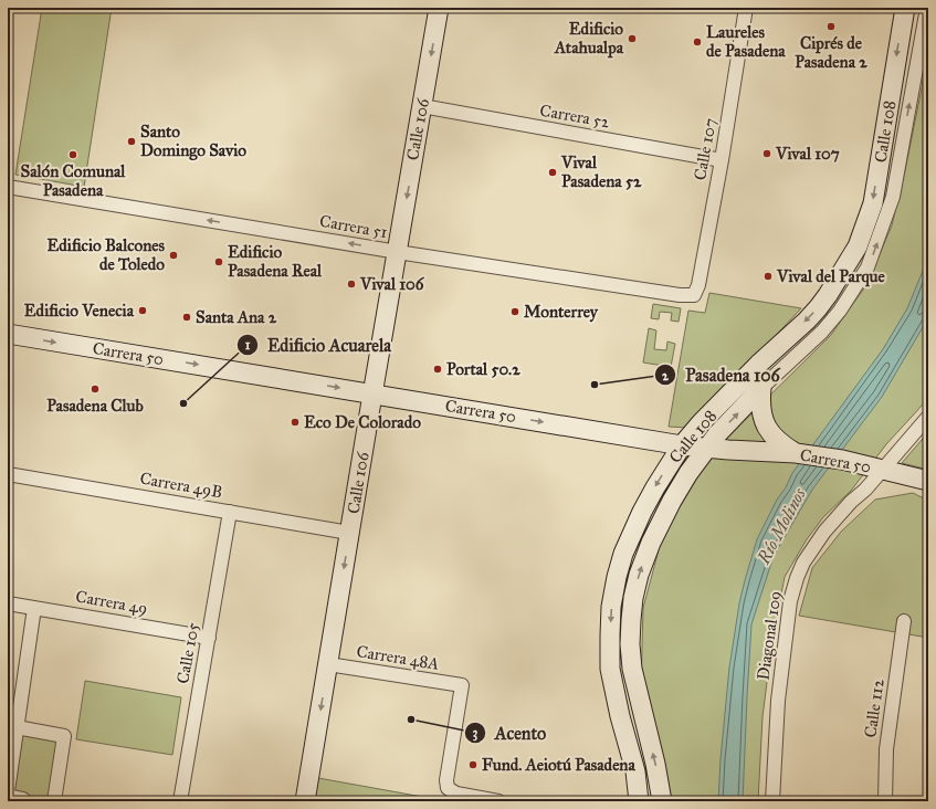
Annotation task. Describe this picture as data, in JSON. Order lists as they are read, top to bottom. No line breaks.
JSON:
{"streets":{"street":["Carrera 52","Calle 106","Calle 108","Calle 107","Carrera 51","Carrera 50","Carrera 49B","Carrera 49","Diagonal 109","Calle 105","Carrera 48A","Calle 112"]},"crossings":[["Carrera 52","Calle 106"],["Carrera 52","Calle 107"],["Calle 106","Carrera 51"],["Calle 106","Carrera 50"],["Calle 106","Carrera 49B"],["Calle 106","Carrera 48A"],["Calle 108","Carrera 50"],["Calle 107","Carrera 51"],["Carrera 50","Diagonal 109"],["Carrera 49B","Calle 105"],["Carrera 49","Calle 105"]],"one_way":["Calle 106","Carrera 51","Carrera 50"],"water":["Río Molinos"],"places":["Ciprés de Pasadena 2","Edificio Atahualpa","Laureles de Pasadena","Santo Domingo Savio","Vival 107","Salón Comunal Pasadena","Vival Pasadena 52","Edificio Balcones de Toledo","Edificio Pasadena Real","Vival del Parque","Vival 106","Edificio Venecia","Monterrey","Santa Ana 2","Portal 50.2","Pasadena 106","Pasadena Club","Edificio Acuarela","Eco De Colorado","Acento","Fund. Aeiotú Pasadena"]}
